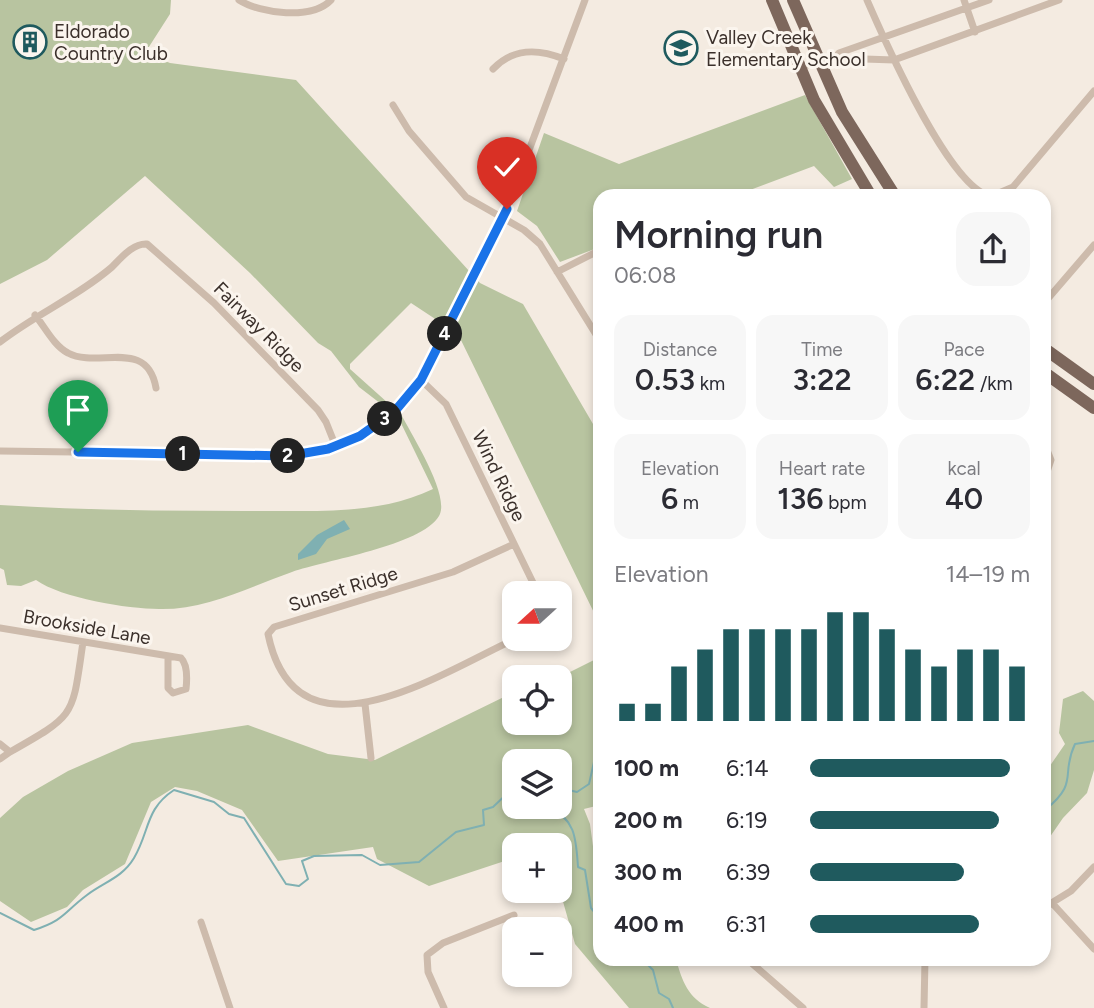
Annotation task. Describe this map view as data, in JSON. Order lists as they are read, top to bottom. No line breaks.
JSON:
{"streets":{"street":["Fairway Ridge","Wind Ridge","Sunset Ridge","Brookside Lane"]},"crossings":[["Wind Ridge","Sunset Ridge"]],"places":{"building":["Eldorado Country Club"],"school or university":["Valley Creek Elementary School"]},"north":"left","page":{"heading":["Morning run","06:08"],"stats":[["Distance","0.53 km"],["Time","3:22"],["Pace","6:22 /km"],["Elevation","6 m"],["Heart rate","136 bpm"],["kcal","40"]],"pins":["4","3","1","2"],"chart":["Elevation","14–19 m"],"map_buttons":["+","−"],"list":[{"name":"100 m","note":"6:14"},{"name":"200 m","note":"6:19"},{"name":"300 m","note":"6:39"},{"name":"400 m","note":"6:31"}]}}
